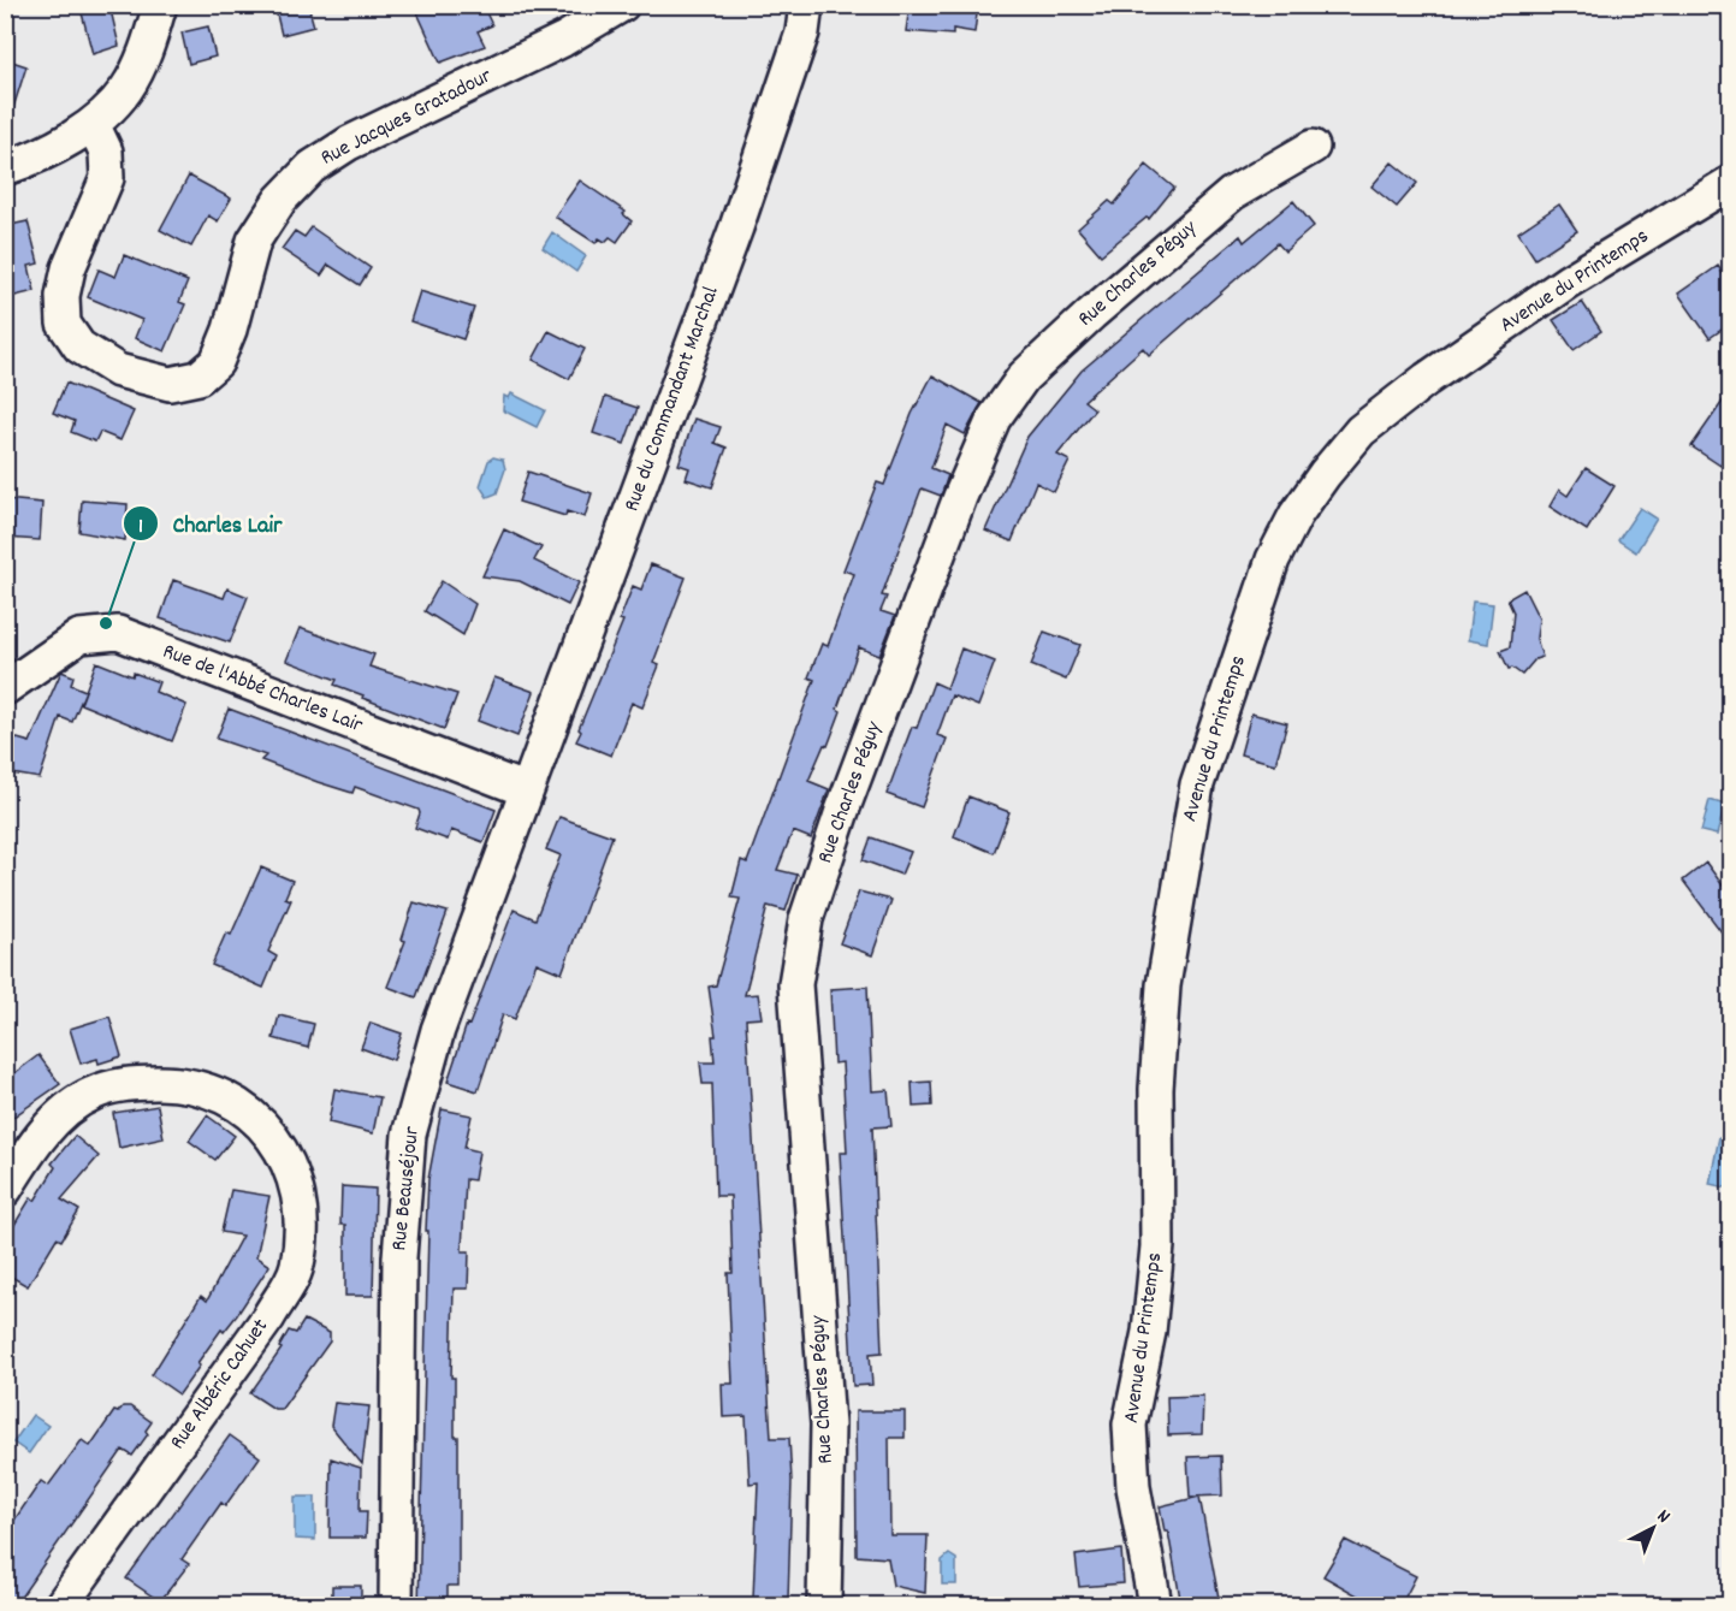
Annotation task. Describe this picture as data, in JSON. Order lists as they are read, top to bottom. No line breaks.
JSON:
{"streets":{"street":["Rue Jacques Gratadour","Rue Charles Péguy","Avenue du Printemps","Rue du Commandant Marchal","Rue de l'Abbé Charles Lair","Rue Beauséjour","Rue Albéric Cahuet"]},"crossings":[["Rue du Commandant Marchal","Rue de l'Abbé Charles Lair"],["Rue du Commandant Marchal","Rue Beauséjour"],["Rue de l'Abbé Charles Lair","Rue Beauséjour"]],"places":["Charles Lair"],"north":"top right"}
